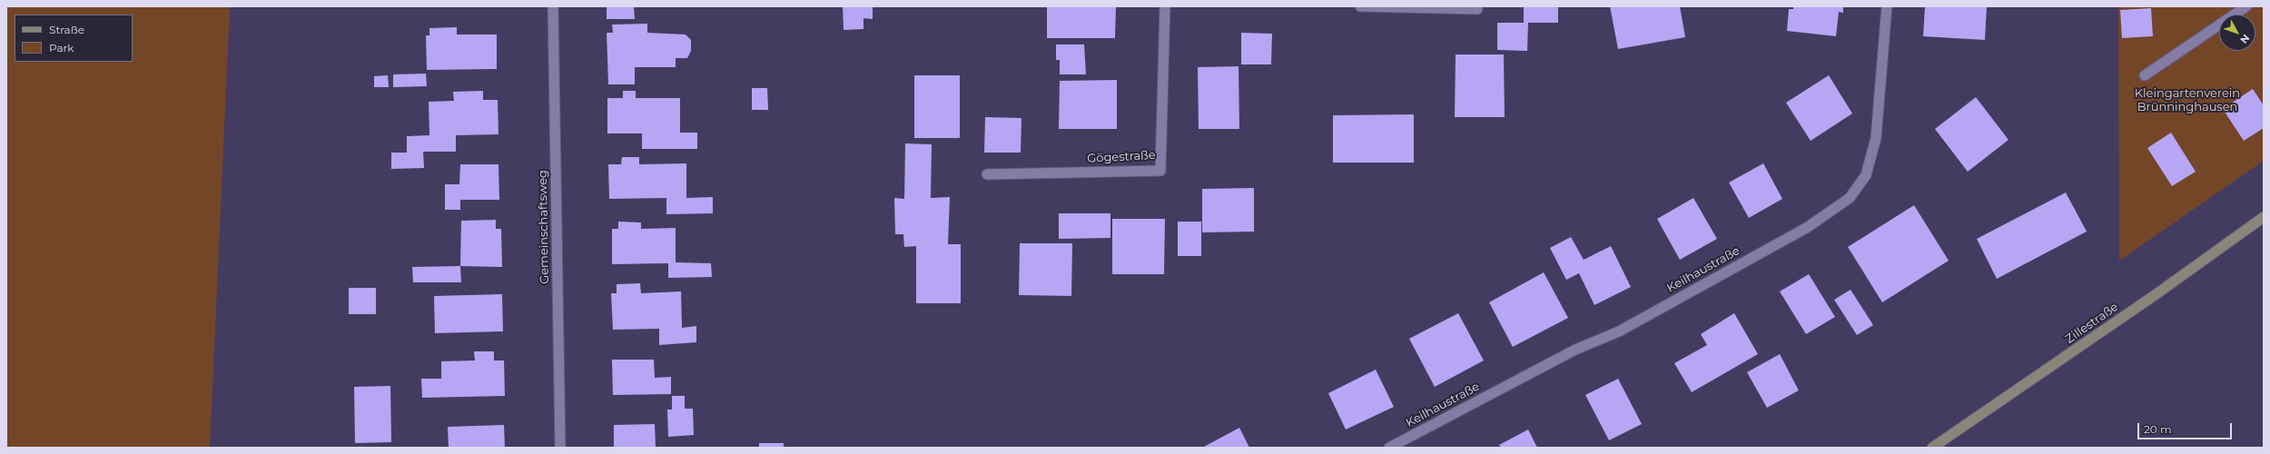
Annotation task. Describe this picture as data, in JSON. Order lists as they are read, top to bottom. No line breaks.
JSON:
{"streets":{"main road":["Zillestraße"],"street":["Gögestraße","Gemeinschaftsweg","Keilhaustraße"]},"parks":["Kleingartenverein Brünninghausen"],"legend":["Straße","Park"],"scale_bar":"20 m","north":"bottom right"}
